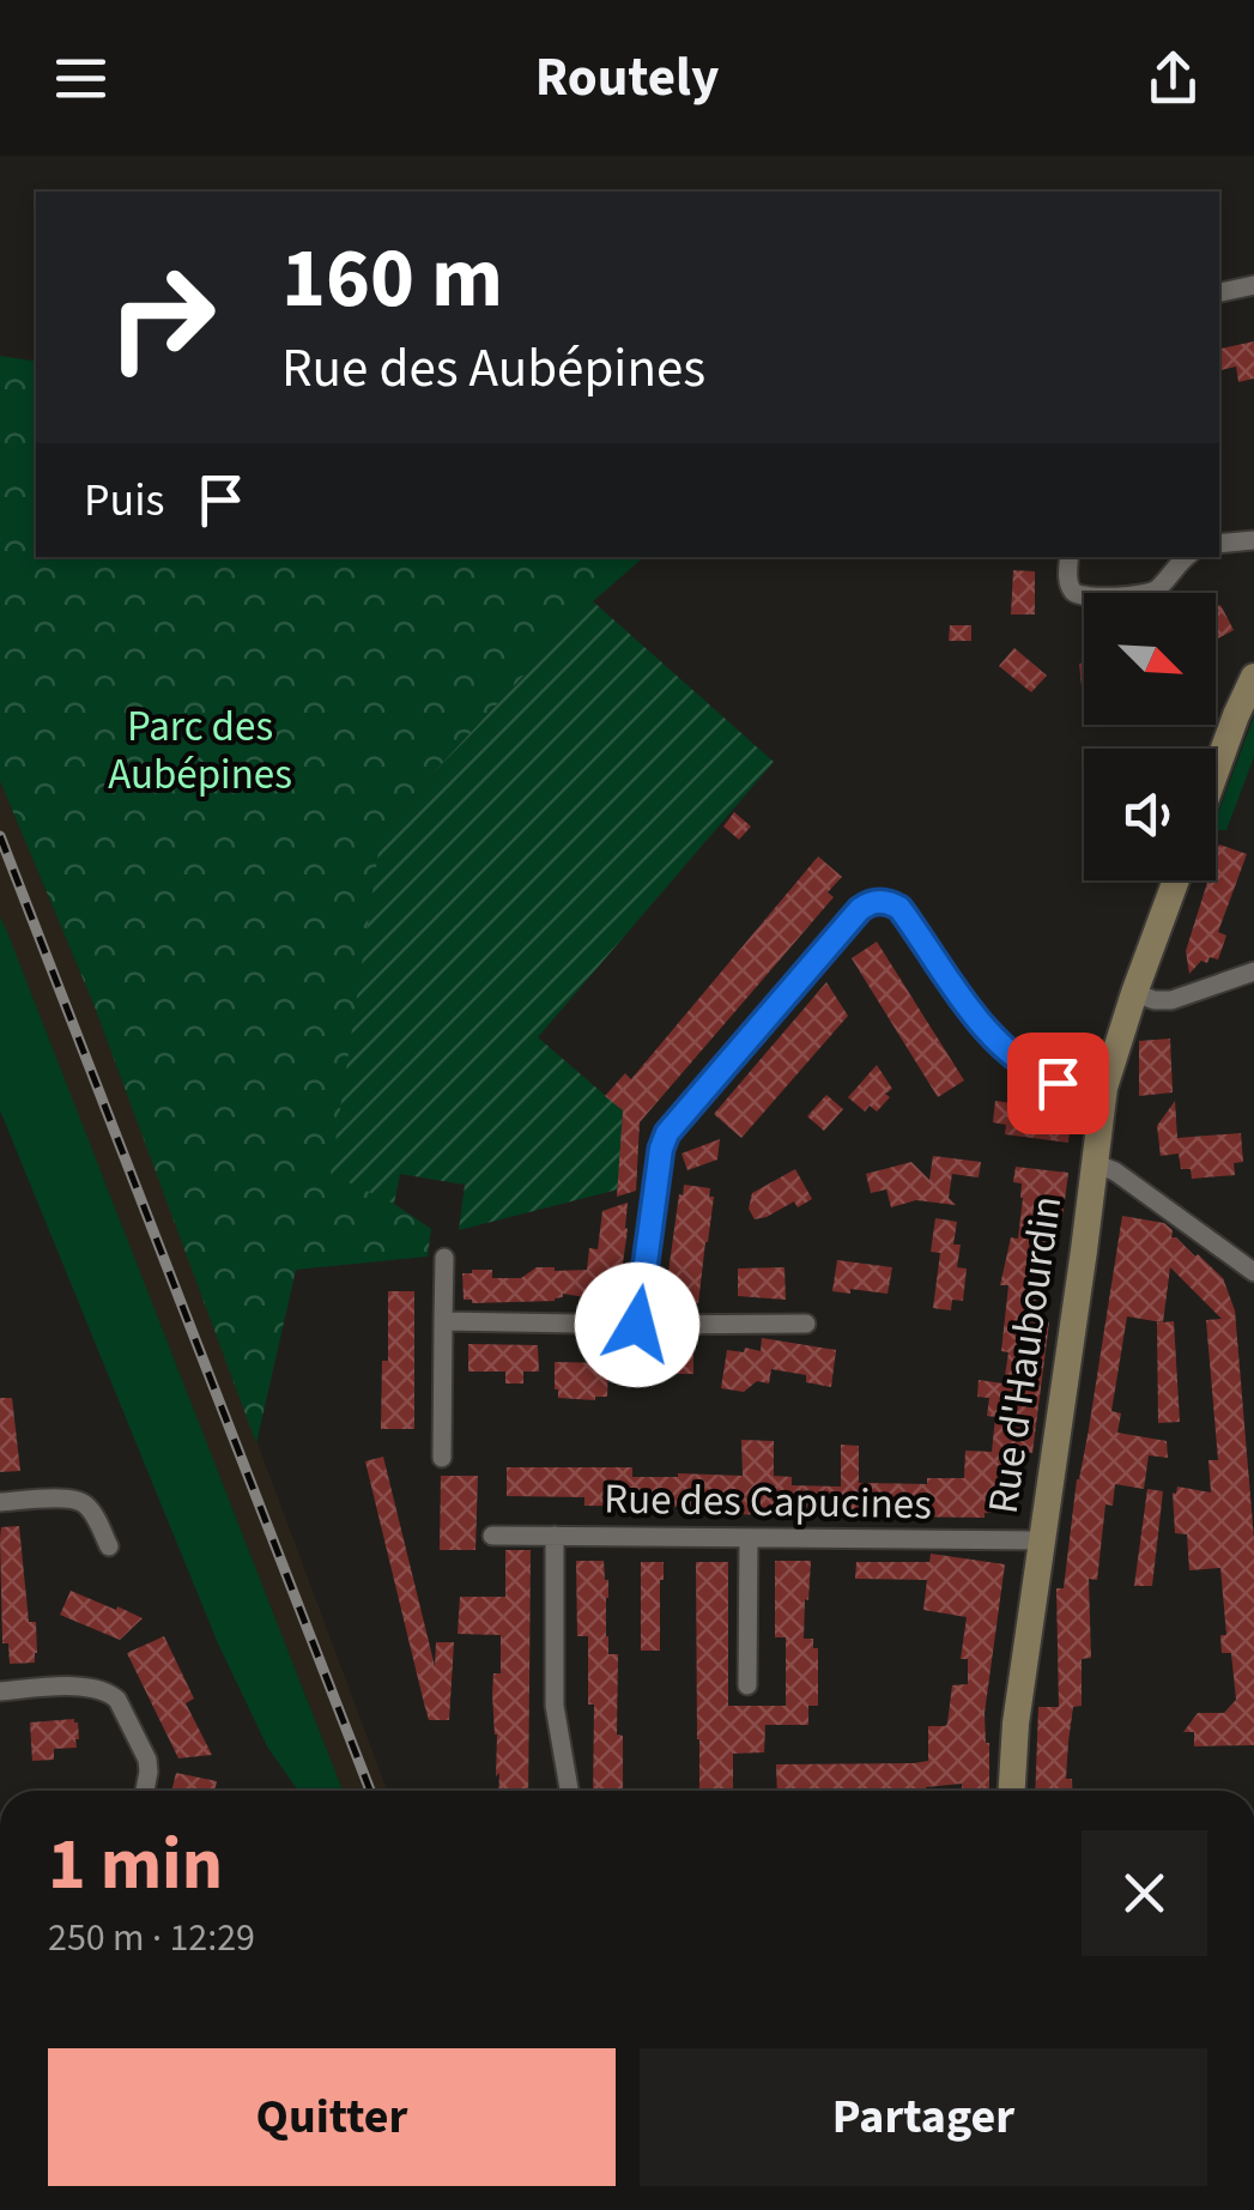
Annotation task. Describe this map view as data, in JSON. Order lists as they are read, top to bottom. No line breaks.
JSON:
{"streets":{"main road":["Rue d'Haubourdin"],"street":["Rue des Capucines"]},"crossings":[["Rue d'Haubourdin","Rue des Capucines"]],"parks":["Parc des Aubépines"],"north":"bottom right","page":{"header":"Routely","turn":["160 m","Rue des Aubépines"],"then":"Puis","heading":["1 min","250 m · 12:29"],"buttons":["Quitter","Partager"]}}
